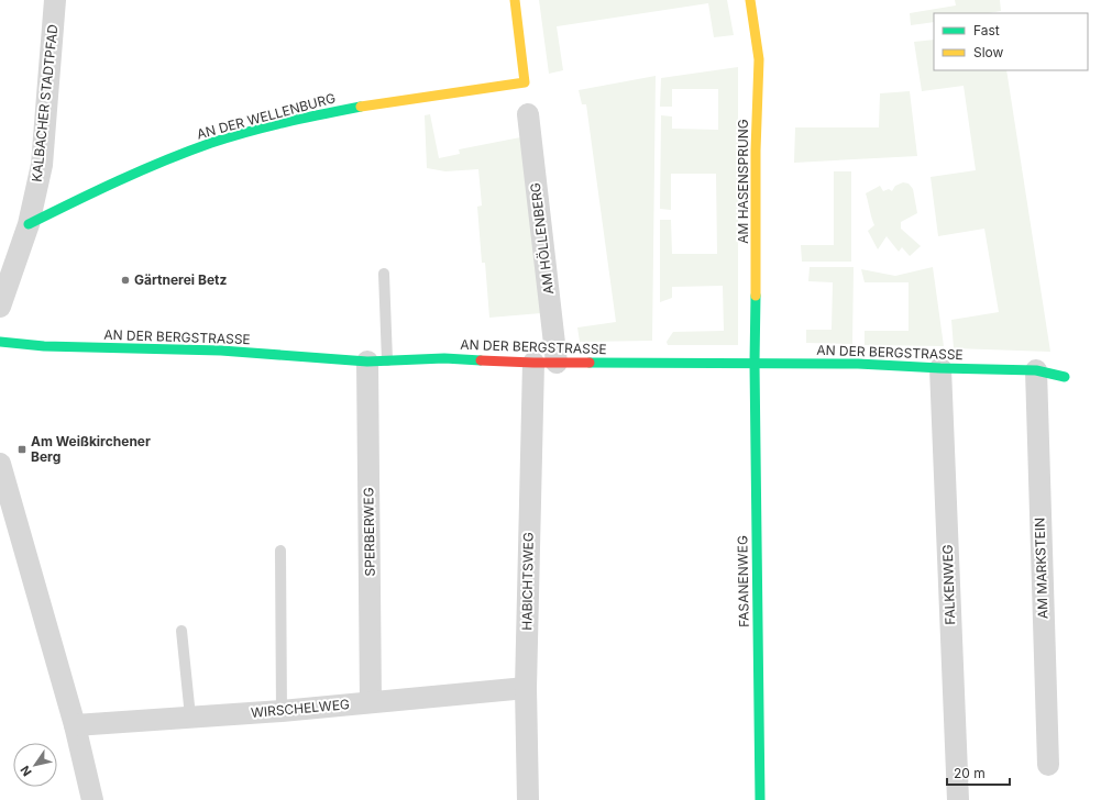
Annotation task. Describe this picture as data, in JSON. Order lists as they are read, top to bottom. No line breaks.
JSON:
{"streets":{"street":["KALBACHER STADTPFAD","AN DER WELLENBURG","AM HASENSPRUNG","AM HÖLLENBERG","AN DER BERGSTRASSE","SPERBERWEG","AM MARKSTEIN","HABICHTSWEG","FASANENWEG","FALKENWEG","WIRSCHELWEG"]},"crossings":[["KALBACHER STADTPFAD","AN DER WELLENBURG"],["AM HASENSPRUNG","AN DER BERGSTRASSE"],["AM HASENSPRUNG","FASANENWEG"],["AM HÖLLENBERG","AN DER BERGSTRASSE"],["AN DER BERGSTRASSE","SPERBERWEG"],["AN DER BERGSTRASSE","AM MARKSTEIN"],["AN DER BERGSTRASSE","HABICHTSWEG"],["AN DER BERGSTRASSE","FASANENWEG"],["AN DER BERGSTRASSE","FALKENWEG"],["SPERBERWEG","WIRSCHELWEG"],["HABICHTSWEG","WIRSCHELWEG"]],"places":{"other":["Gärtnerei Betz"],"transit":["Am Weißkirchener Berg"]},"legend":["Fast","Slow"],"scale_bar":"20 m","north":"bottom left"}
